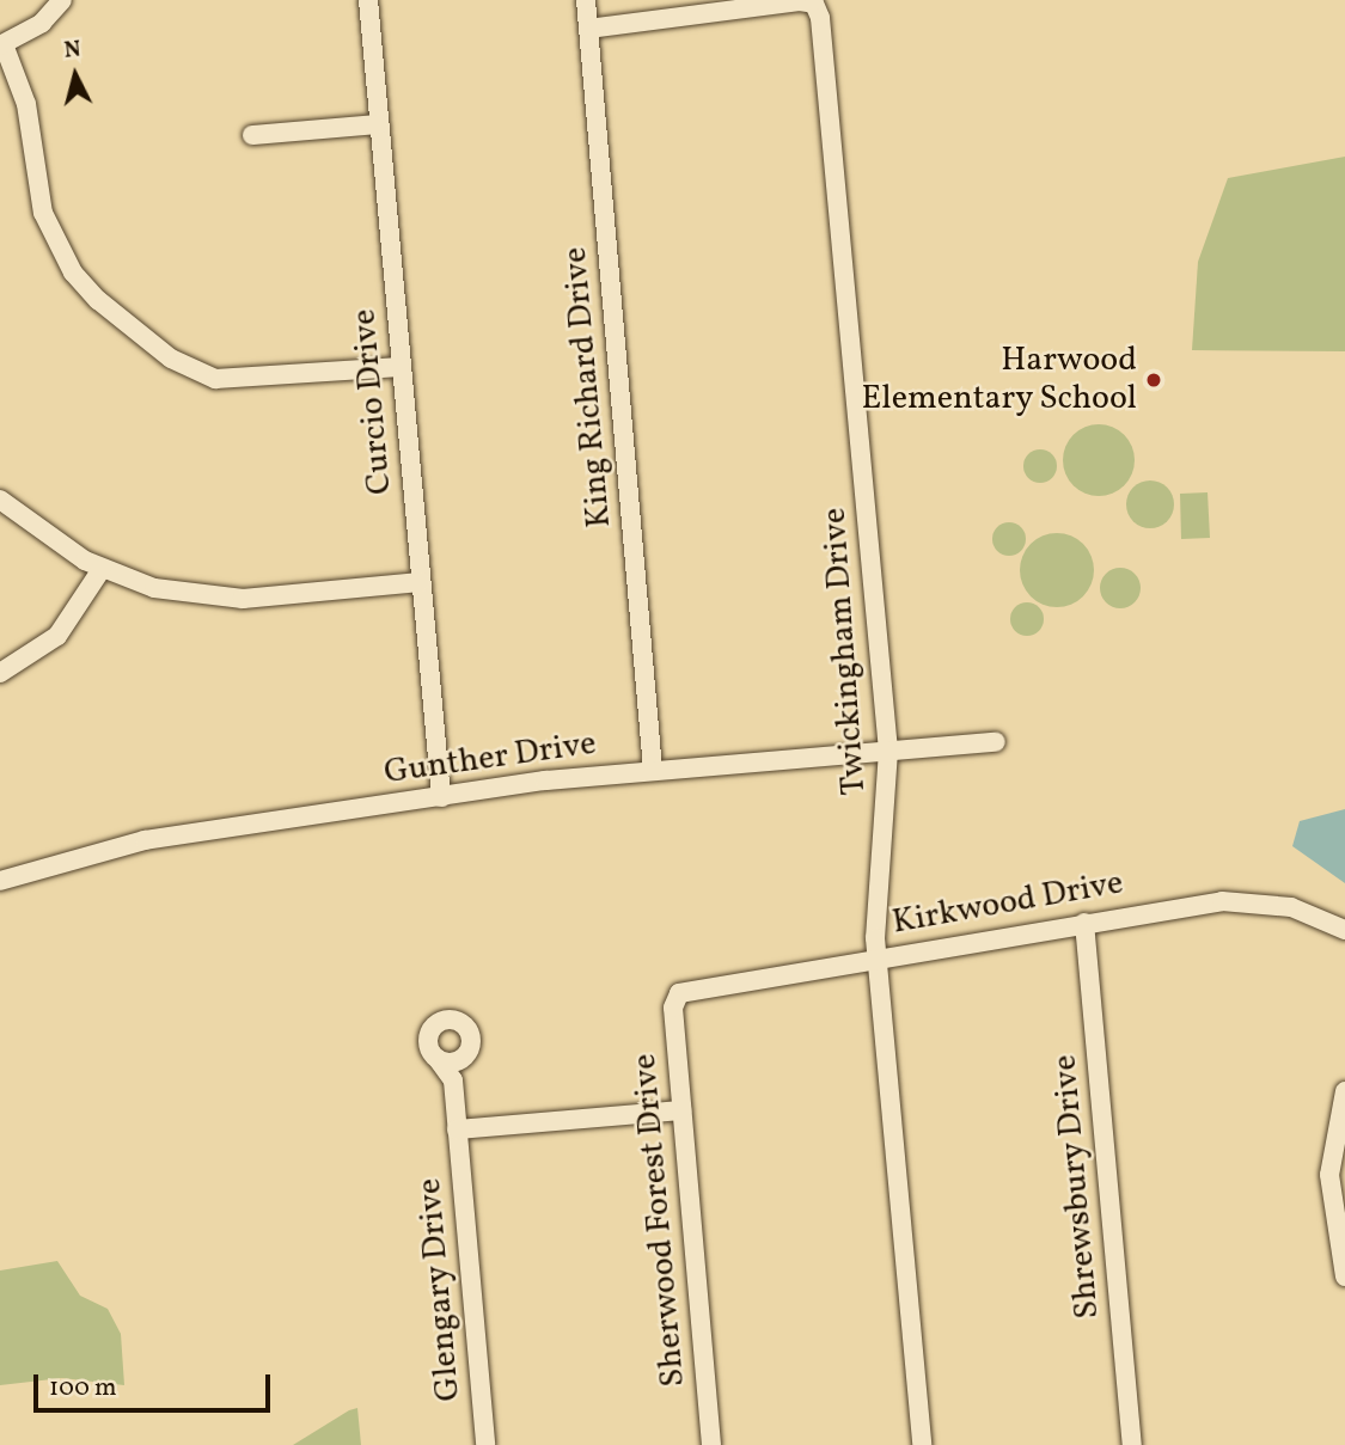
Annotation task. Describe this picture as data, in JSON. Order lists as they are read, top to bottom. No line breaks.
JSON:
{"streets":{"street":["King Richard Drive","Curcio Drive","Twickingham Drive","Gunther Drive","Kirkwood Drive","Shrewsbury Drive","Sherwood Forest Drive","Glengary Drive"]},"crossings":[["King Richard Drive","Twickingham Drive"],["King Richard Drive","Gunther Drive"],["Curcio Drive","Gunther Drive"],["Twickingham Drive","Gunther Drive"],["Twickingham Drive","Kirkwood Drive"],["Kirkwood Drive","Shrewsbury Drive"],["Kirkwood Drive","Sherwood Forest Drive"],["Sherwood Forest Drive","Glengary Drive"]],"places":["Harwood Elementary School"],"scale_bar":"100 m","north":"top"}
